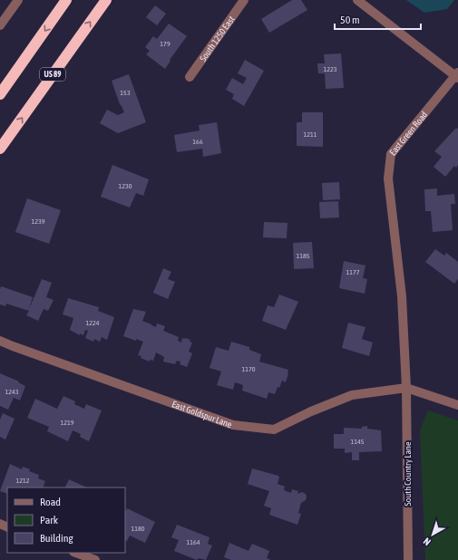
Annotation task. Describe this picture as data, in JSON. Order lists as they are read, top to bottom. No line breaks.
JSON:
{"streets":{"highway":["US 89"],"street":["South 1250 East","East Green Road","East Goldspur Lane","South Country Lane"]},"crossings":[["East Green Road","East Goldspur Lane"],["East Green Road","South Country Lane"],["East Goldspur Lane","South Country Lane"]],"house_numbers":["179","1223","153","1211","166","1230","1239","1185","1177","1224","1170","1243","1219","1145","1212","1180","1164"],"legend":["Road","Park","Building"],"scale_bar":"50 m","north":"bottom left"}
